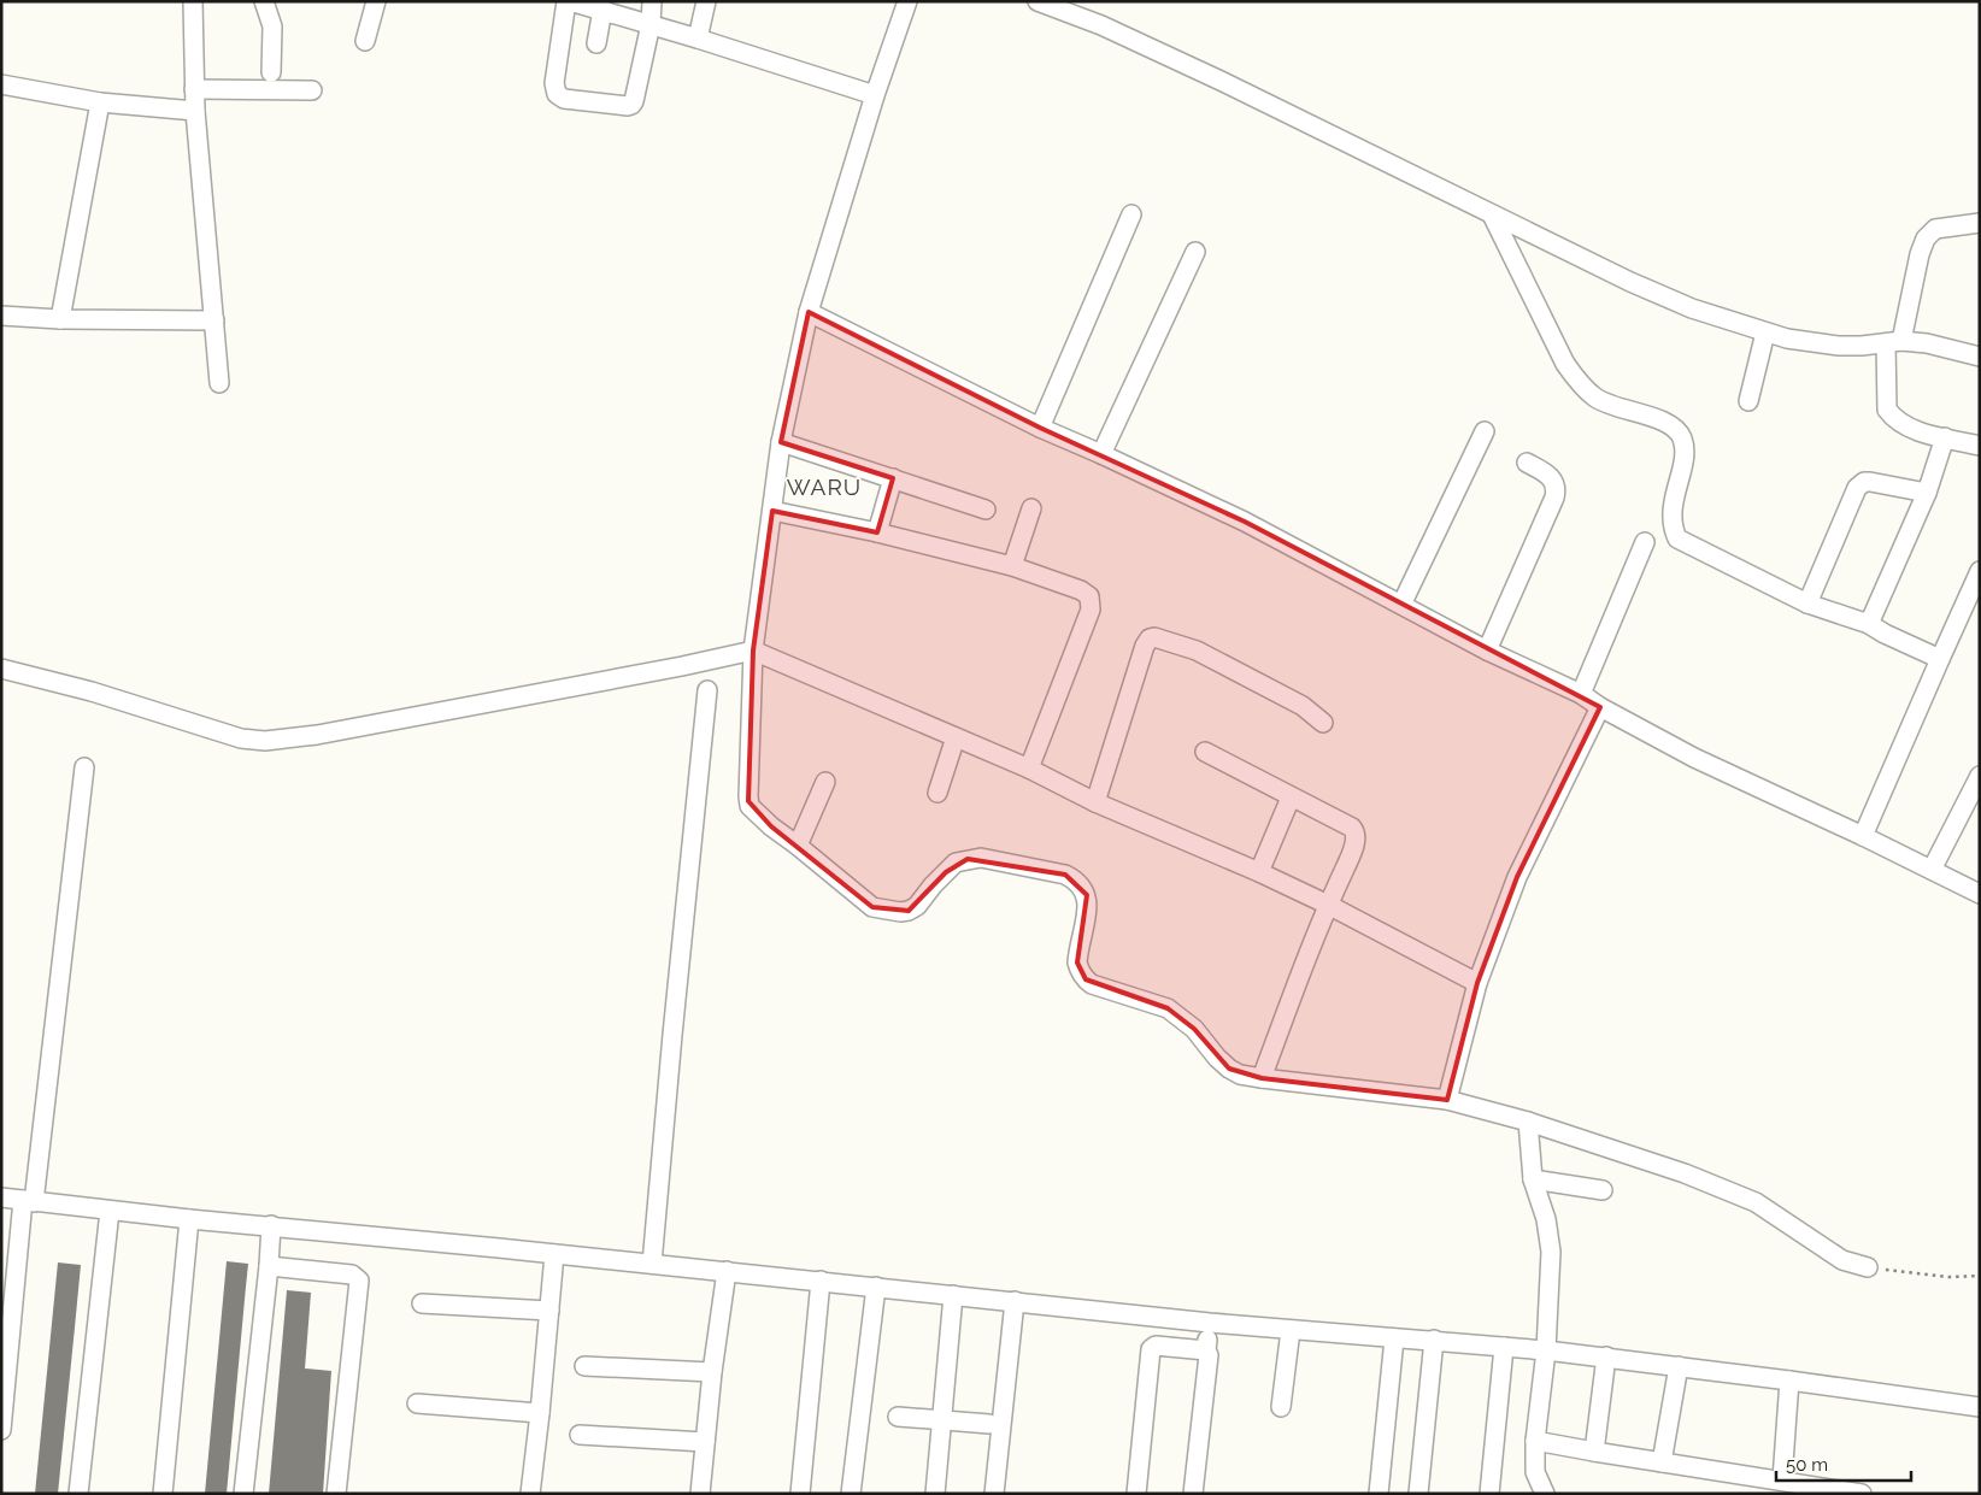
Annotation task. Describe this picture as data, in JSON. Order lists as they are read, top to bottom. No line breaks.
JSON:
{"districts":["WARU"],"scale_bar":"50 m"}
